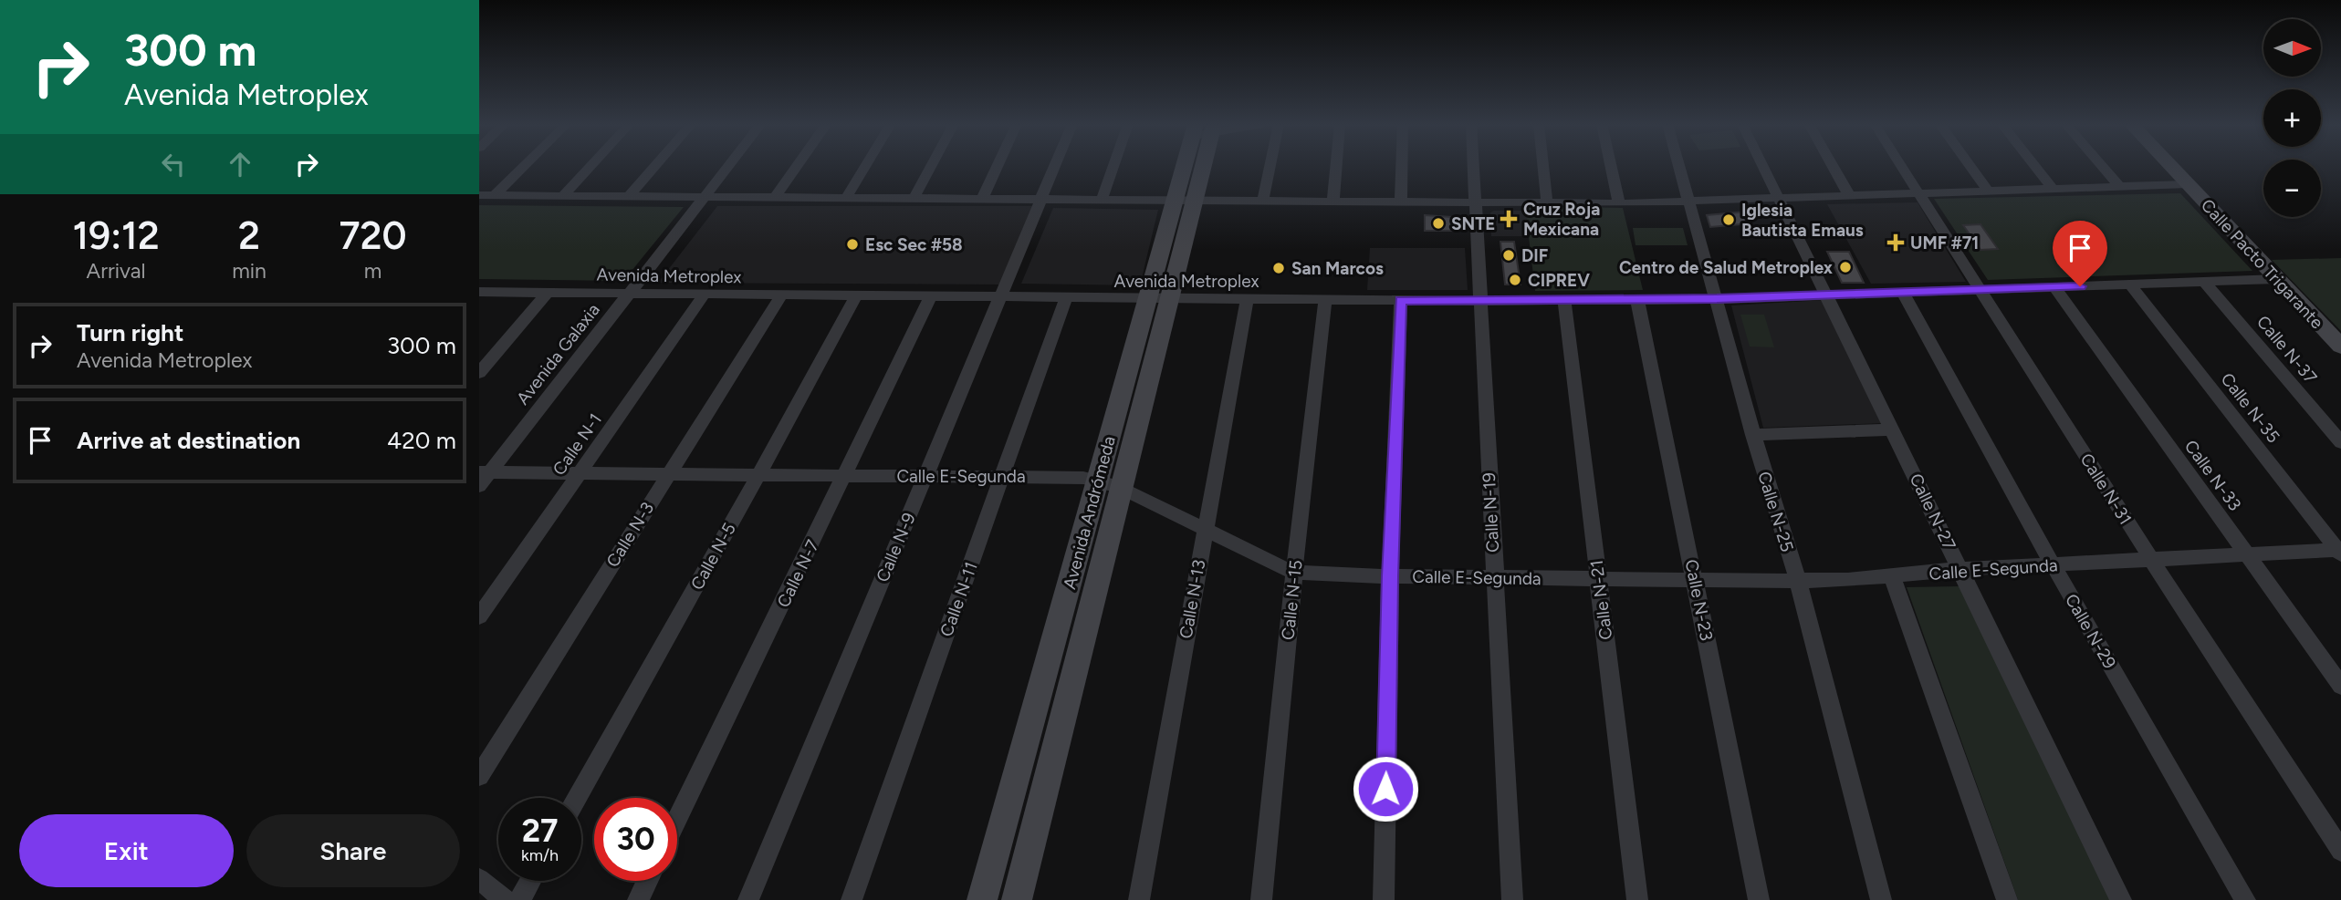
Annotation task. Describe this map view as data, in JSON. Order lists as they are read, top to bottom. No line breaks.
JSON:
{"streets":{"street":["Calle Pacto Trigarante","Avenida Metroplex","Calle N-37","Avenida Galaxia","Calle N-35","Calle N-1","Calle N-33","Calle E-Segunda","Calle N-31","Calle N-25","Calle N-27","Avenida Andrómeda","Calle N-19","Calle N-3","Calle N-9","Calle N-5","Calle N-7","Calle N-11","Calle N-13","Calle N-15","Calle N-21","Calle N-23","Calle N-29"]},"crossings":[["Calle Pacto Trigarante","Avenida Metroplex"],["Avenida Metroplex","Calle N-37"],["Avenida Metroplex","Avenida Galaxia"],["Avenida Metroplex","Calle N-35"],["Avenida Metroplex","Calle N-1"],["Avenida Metroplex","Calle N-33"],["Avenida Metroplex","Calle N-31"],["Avenida Metroplex","Calle N-25"],["Avenida Metroplex","Calle N-27"],["Avenida Metroplex","Avenida Andrómeda"],["Avenida Metroplex","Calle N-19"],["Avenida Metroplex","Calle N-3"],["Avenida Metroplex","Calle N-9"],["Avenida Metroplex","Calle N-5"],["Avenida Metroplex","Calle N-7"],["Avenida Metroplex","Calle N-11"],["Avenida Metroplex","Calle N-13"],["Avenida Metroplex","Calle N-15"],["Avenida Metroplex","Calle N-21"],["Avenida Metroplex","Calle N-23"],["Avenida Metroplex","Calle N-29"],["Avenida Galaxia","Calle E-Segunda"],["Calle N-35","Calle E-Segunda"],["Calle N-1","Calle E-Segunda"],["Calle N-33","Calle E-Segunda"],["Calle E-Segunda","Calle N-31"],["Calle E-Segunda","Calle N-25"],["Calle E-Segunda","Calle N-27"],["Calle E-Segunda","Avenida Andrómeda"],["Calle E-Segunda","Calle N-19"],["Calle E-Segunda","Calle N-3"],["Calle E-Segunda","Calle N-9"],["Calle E-Segunda","Calle N-5"],["Calle E-Segunda","Calle N-7"],["Calle E-Segunda","Calle N-11"],["Calle E-Segunda","Calle N-13"],["Calle E-Segunda","Calle N-15"],["Calle E-Segunda","Calle N-21"],["Calle E-Segunda","Calle N-23"],["Calle E-Segunda","Calle N-29"]],"places":{"health":["Cruz Roja Mexicana","UMF #71"],"other":["Iglesia Bautista Emaus","SNTE","Esc Sec #58","DIF","Centro de Salud Metroplex","San Marcos","CIPREV"]},"north":"right","page":{"turn":["300 m","Avenida Metroplex"],"map_buttons":["+","−"],"eta":["19:12","Arrival","2","min","720","m"],"list":[{"name":"Turn right","note":"Avenida Metroplex","value":"300 m"},{"name":"Arrive at destination","value":"420 m"}],"speed":"27 km/h","limit":"30","buttons":["Exit","Share"]}}
